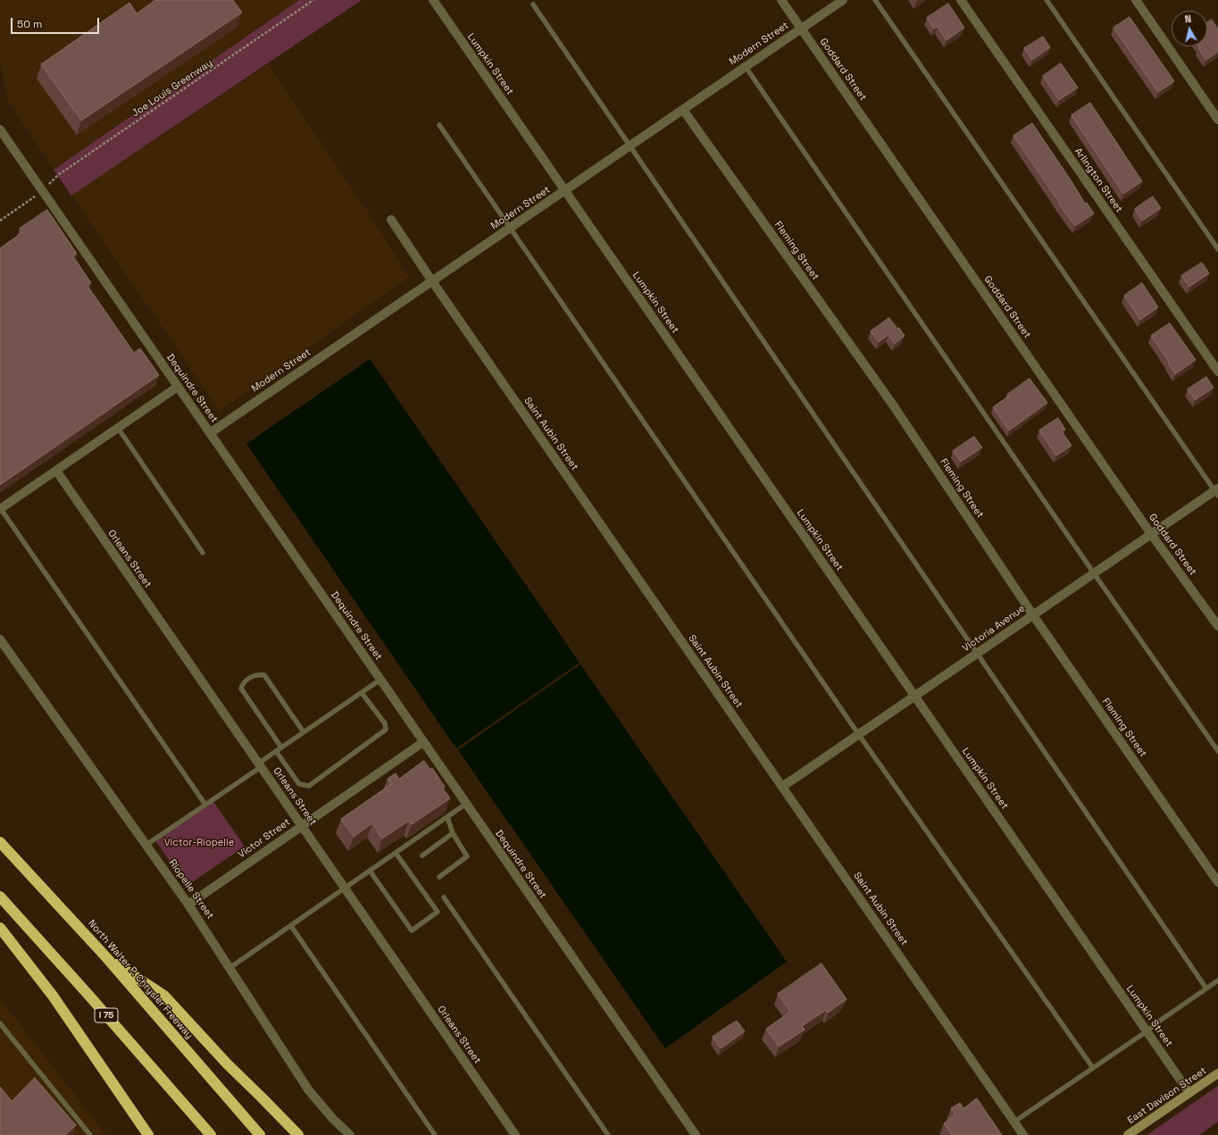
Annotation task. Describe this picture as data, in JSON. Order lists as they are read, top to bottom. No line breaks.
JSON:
{"streets":{"highway":["North Walter P. Chrysler Freeway","I 75"],"main road":["East Davison Street"],"street":["Modern Street","Lumpkin Street","Goddard Street","Arlington Street","Fleming Street","Dequindre Street","Saint Aubin Street","Orleans Street","Victoria Avenue","Victor Street","Riopelle Street"],"path":["Joe Louis Greenway"]},"crossings":[["Modern Street","Lumpkin Street"],["Modern Street","Goddard Street"],["Modern Street","Fleming Street"],["Modern Street","Dequindre Street"],["Modern Street","Saint Aubin Street"],["Lumpkin Street","Victoria Avenue"],["Lumpkin Street","East Davison Street"],["Goddard Street","Victoria Avenue"],["Joe Louis Greenway","Dequindre Street"],["Fleming Street","Victoria Avenue"],["Dequindre Street","Victor Street"],["Saint Aubin Street","Victoria Avenue"],["Orleans Street","Victor Street"],["Victor Street","Riopelle Street"]],"parks":["Victor-Riopelle"],"scale_bar":"50 m","north":"top"}
